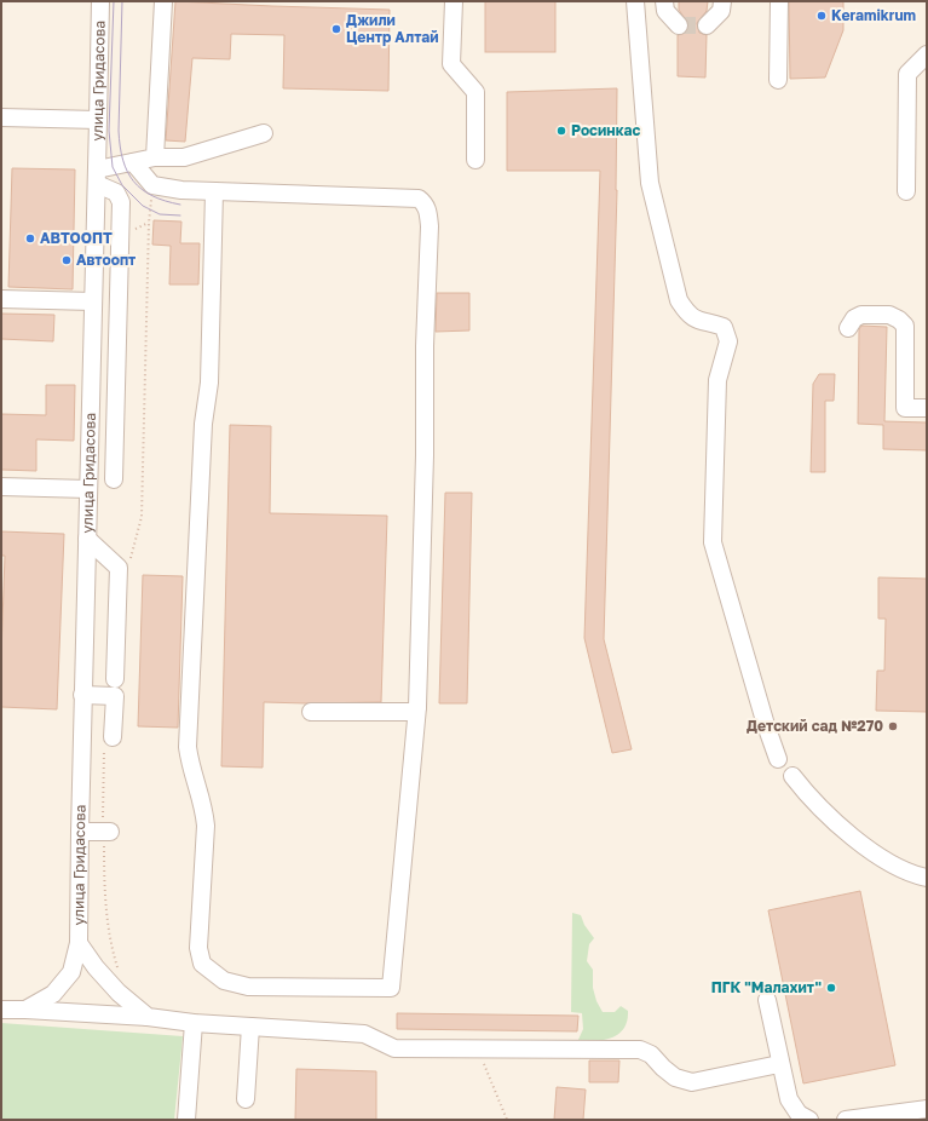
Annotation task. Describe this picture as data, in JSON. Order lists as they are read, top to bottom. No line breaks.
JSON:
{"streets":{"street":["улица Гридасова"]},"places":["Keramikrum","Джили Центр Алтай","Росинкас","АВТООПТ","Автоопт","Детский сад №270","ПГК \"Малахит\""]}
